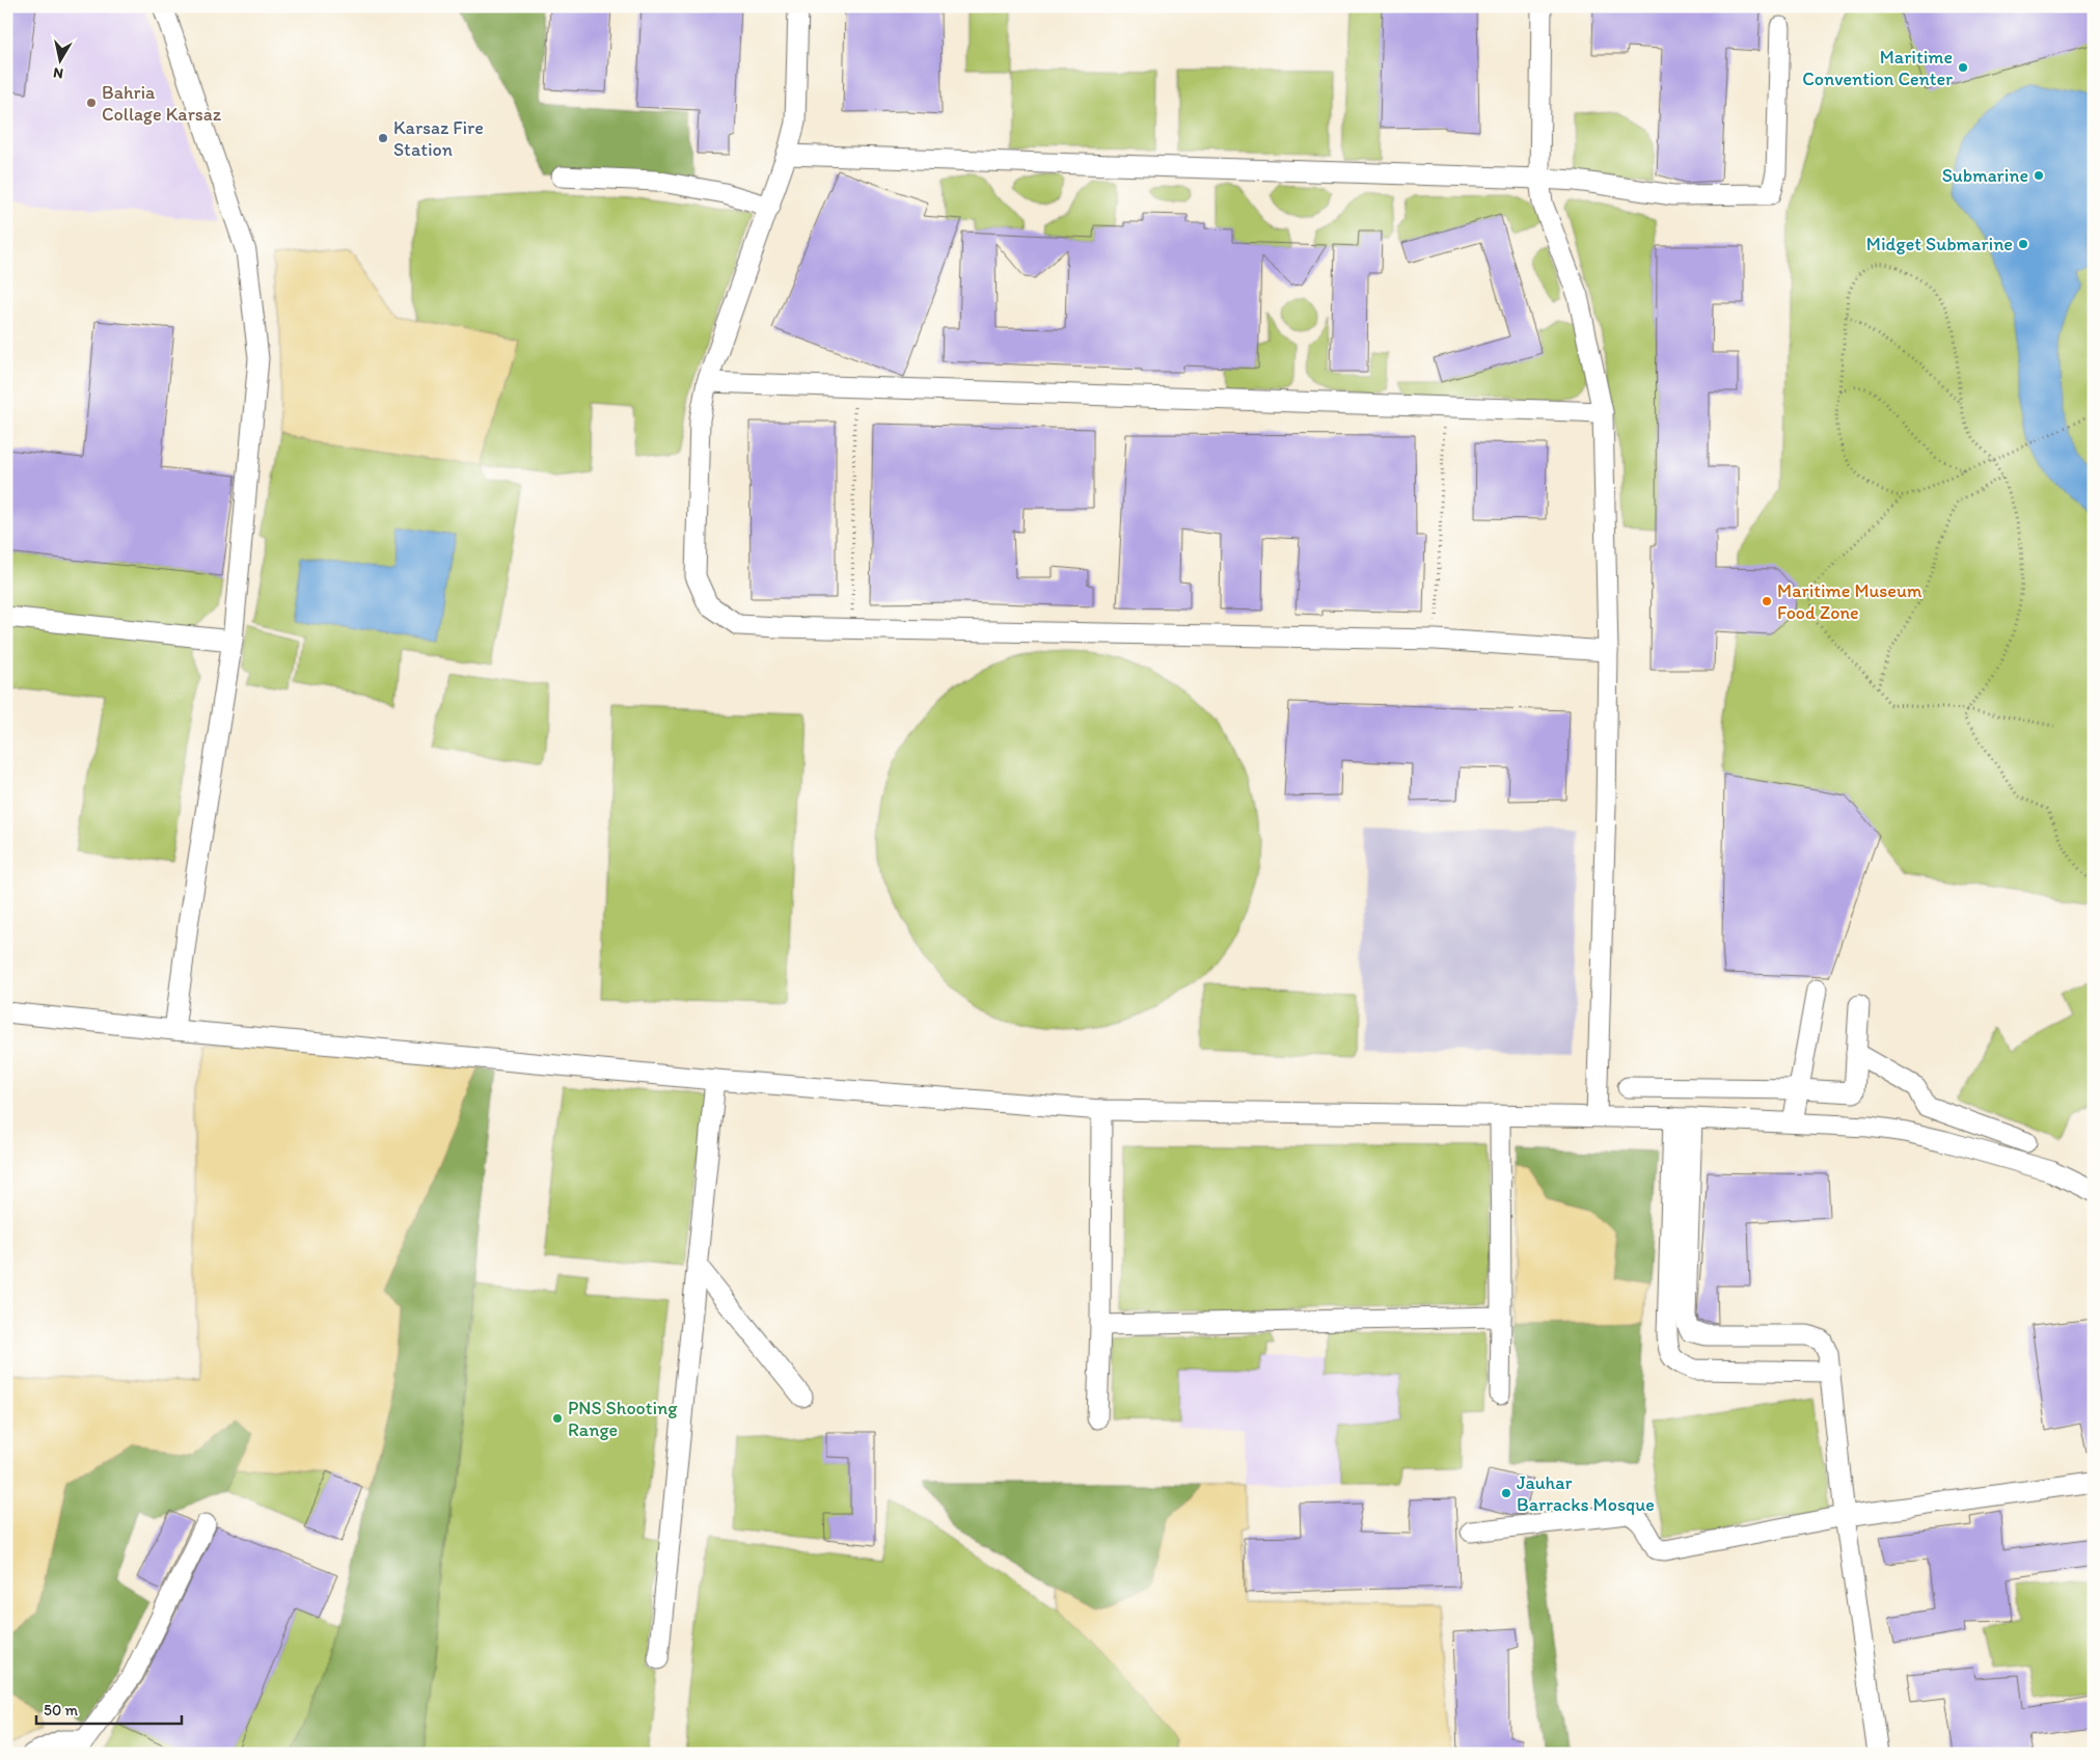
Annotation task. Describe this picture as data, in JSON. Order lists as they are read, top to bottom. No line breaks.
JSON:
{"places":["Maritime Convention Center","Bahria Collage Karsaz","Karsaz Fire Station","Submarine","Midget Submarine","Maritime Museum Food Zone","PNS Shooting Range","Jauhar Barracks Mosque"],"scale_bar":"50 m","north":"bottom"}
